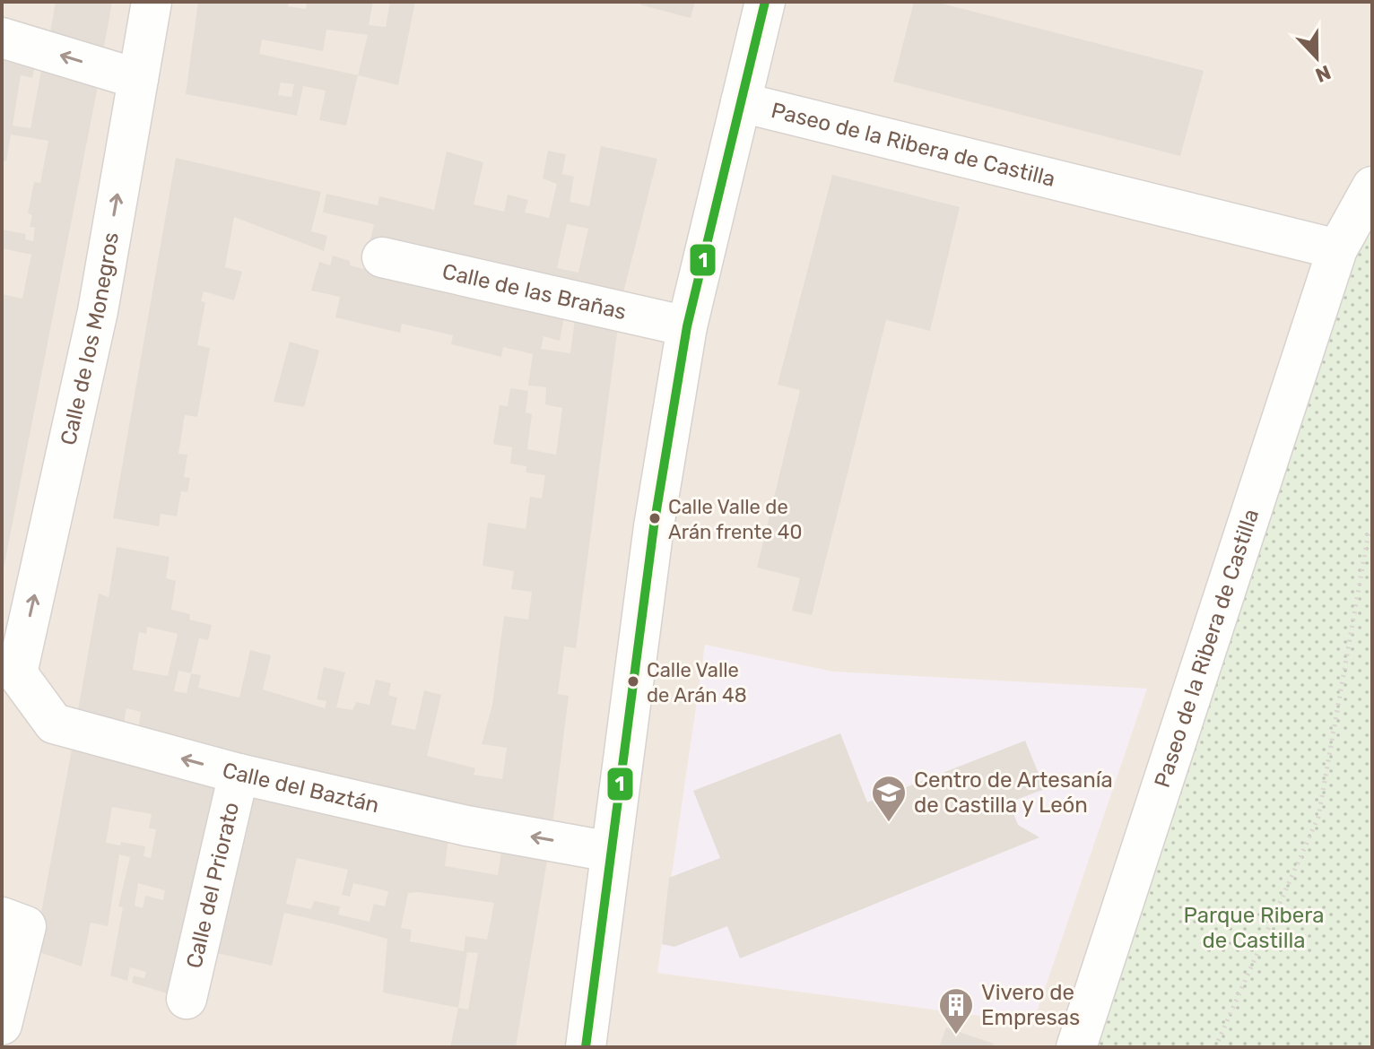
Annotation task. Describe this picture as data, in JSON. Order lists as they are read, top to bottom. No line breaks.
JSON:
{"streets":{"street":["Paseo de la Ribera de Castilla","Calle de las Brañas","Calle de los Monegros","Calle del Baztán","Calle del Priorato"]},"crossings":[["Calle de los Monegros","Calle del Baztán"],["Calle del Baztán","Calle del Priorato"]],"one_way":["Calle de los Monegros","Calle del Baztán"],"parks":["Parque Ribera de Castilla"],"places":{"other":["Calle Valle de Arán frente 40","Calle Valle de Arán 48"],"school or university":["Centro de Artesanía de Castilla y León"],"building":["Vivero de Empresas"]},"lines":["transit line 1"],"north":"bottom"}
